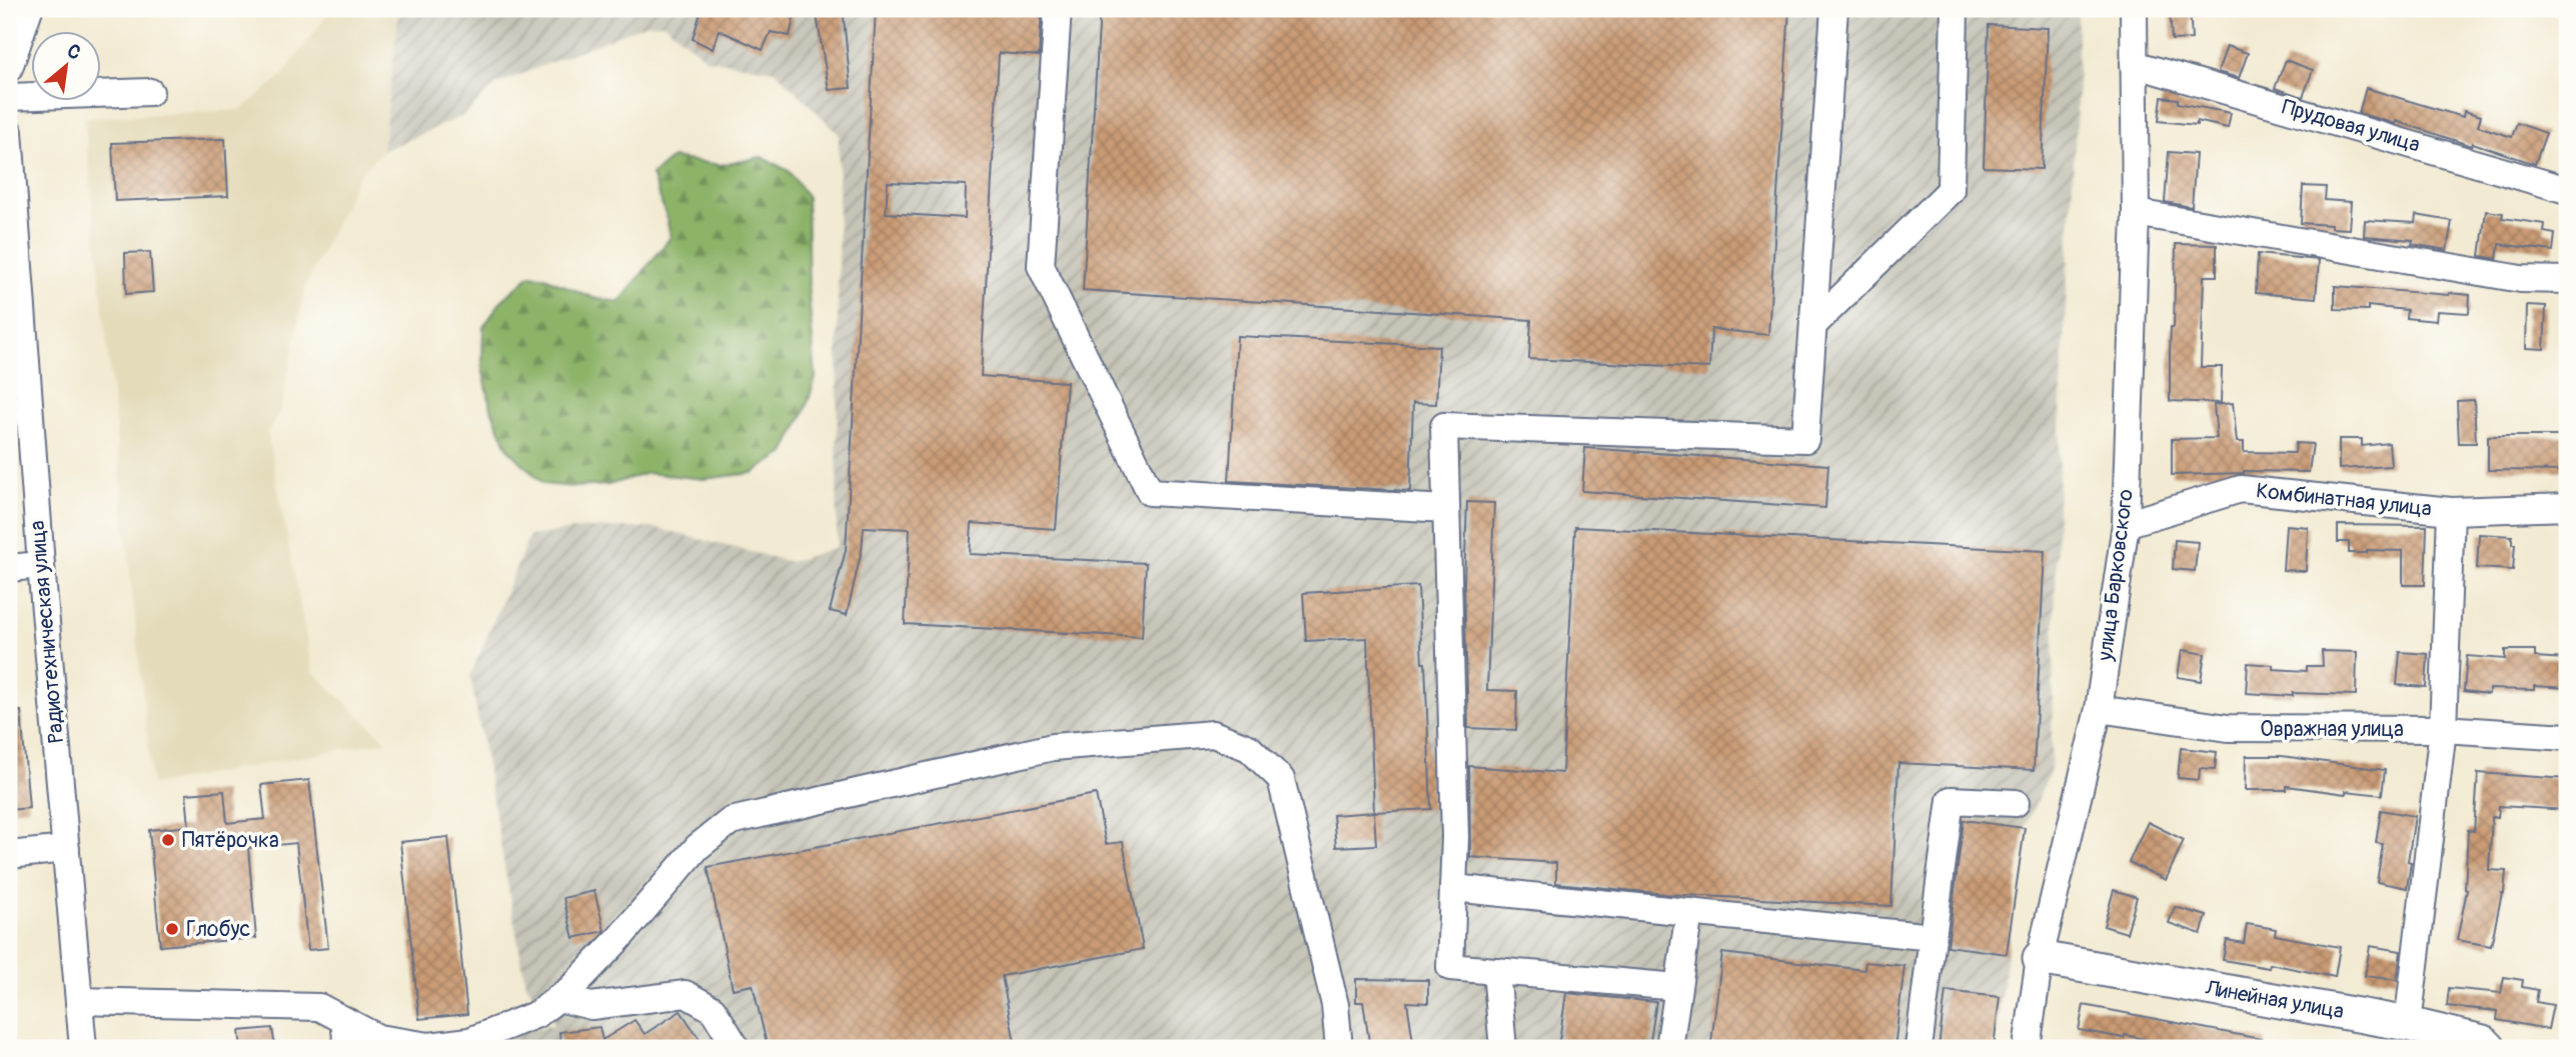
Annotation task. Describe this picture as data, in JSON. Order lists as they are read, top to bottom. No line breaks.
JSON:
{"streets":{"main road":["Линейная улица"],"street":["Прудовая улица","Комбинатная улица","улица Барковского","Радиотехническая улица","Овражная улица"]},"crossings":[["Прудовая улица","улица Барковского"],["Комбинатная улица","улица Барковского"],["улица Барковского","Овражная улица"],["улица Барковского","Линейная улица"]],"places":["Пятёрочка","Глобус"],"north":"top right"}
